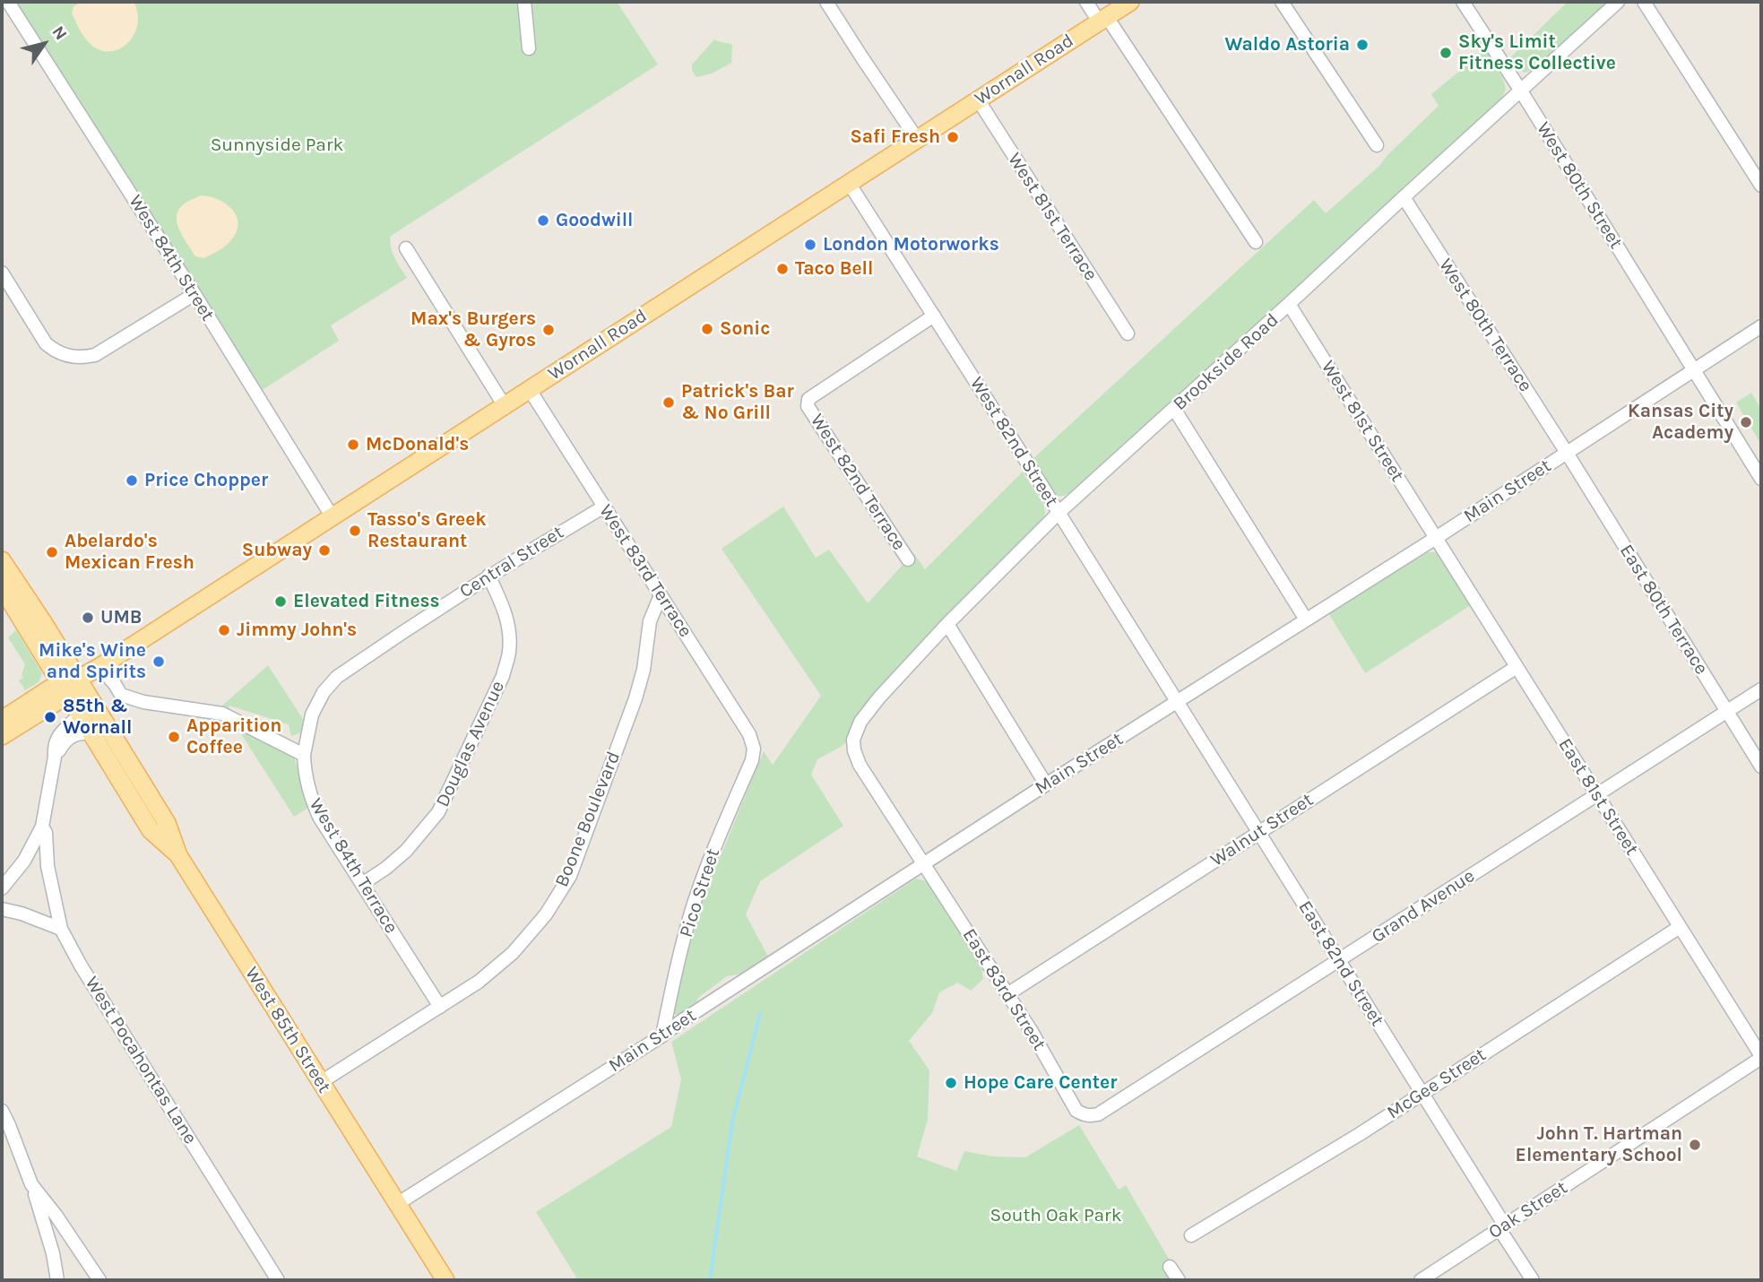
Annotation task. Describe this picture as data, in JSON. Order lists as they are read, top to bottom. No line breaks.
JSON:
{"streets":{"main road":["Wornall Road","West 85th Street"],"street":["West 80th Street","West 81st Terrace","West 84th Street","West 80th Terrace","Brookside Road","West 81st Street","West 82nd Street","West 82nd Terrace","Main Street","Central Street","West 83rd Terrace","East 80th Terrace","Douglas Avenue","East 81st Street","Boone Boulevard","Walnut Street","West 84th Terrace","Pico Street","Grand Avenue","East 82nd Street","East 83rd Street","West Pocahontas Lane","McGee Street","Oak Street"]},"crossings":[["Wornall Road","West 81st Terrace"],["Wornall Road","West 84th Street"],["Wornall Road","West 82nd Street"],["Wornall Road","West 83rd Terrace"],["Wornall Road","West 85th Street"],["West 80th Street","Brookside Road"],["West 80th Street","Main Street"],["West 80th Terrace","Brookside Road"],["West 80th Terrace","Main Street"],["West 80th Terrace","East 80th Terrace"],["Brookside Road","West 81st Street"],["Brookside Road","West 82nd Street"],["Brookside Road","East 83rd Street"],["West 81st Street","Main Street"],["West 81st Street","East 81st Street"],["West 82nd Street","West 82nd Terrace"],["West 82nd Street","Main Street"],["West 82nd Street","East 82nd Street"],["Main Street","East 80th Terrace"],["Main Street","East 81st Street"],["Main Street","Pico Street"],["Main Street","East 82nd Street"],["Main Street","East 83rd Street"],["Main Street","West 85th Street"],["Central Street","West 83rd Terrace"],["Central Street","Douglas Avenue"],["Central Street","West 84th Terrace"],["West 83rd Terrace","Boone Boulevard"],["West 83rd Terrace","Pico Street"],["East 80th Terrace","Grand Avenue"],["Douglas Avenue","West 84th Terrace"],["East 81st Street","Walnut Street"],["East 81st Street","Grand Avenue"],["East 81st Street","McGee Street"],["East 81st Street","Oak Street"],["Boone Boulevard","West 84th Terrace"],["Boone Boulevard","West 85th Street"],["Walnut Street","East 82nd Street"],["Walnut Street","East 83rd Street"],["Grand Avenue","East 82nd Street"],["Grand Avenue","East 83rd Street"],["East 82nd Street","McGee Street"],["East 82nd Street","Oak Street"]],"parks":["Sunnyside Park","South Oak Park"],"places":["Waldo Astoria","Sky's Limit Fitness Collective","Safi Fresh","Goodwill","London Motorworks","Taco Bell","Sonic","Max's Burgers & Gyros","Patrick's Bar & No Grill","Kansas City Academy","McDonald's","Price Chopper","Tasso's Greek Restaurant","Subway","Abelardo's Mexican Fresh","Elevated Fitness","UMB","Jimmy John's","Mike's Wine and Spirits","85th & Wornall","Apparition Coffee","Hope Care Center","John T. Hartman Elementary School"],"north":"top right"}
